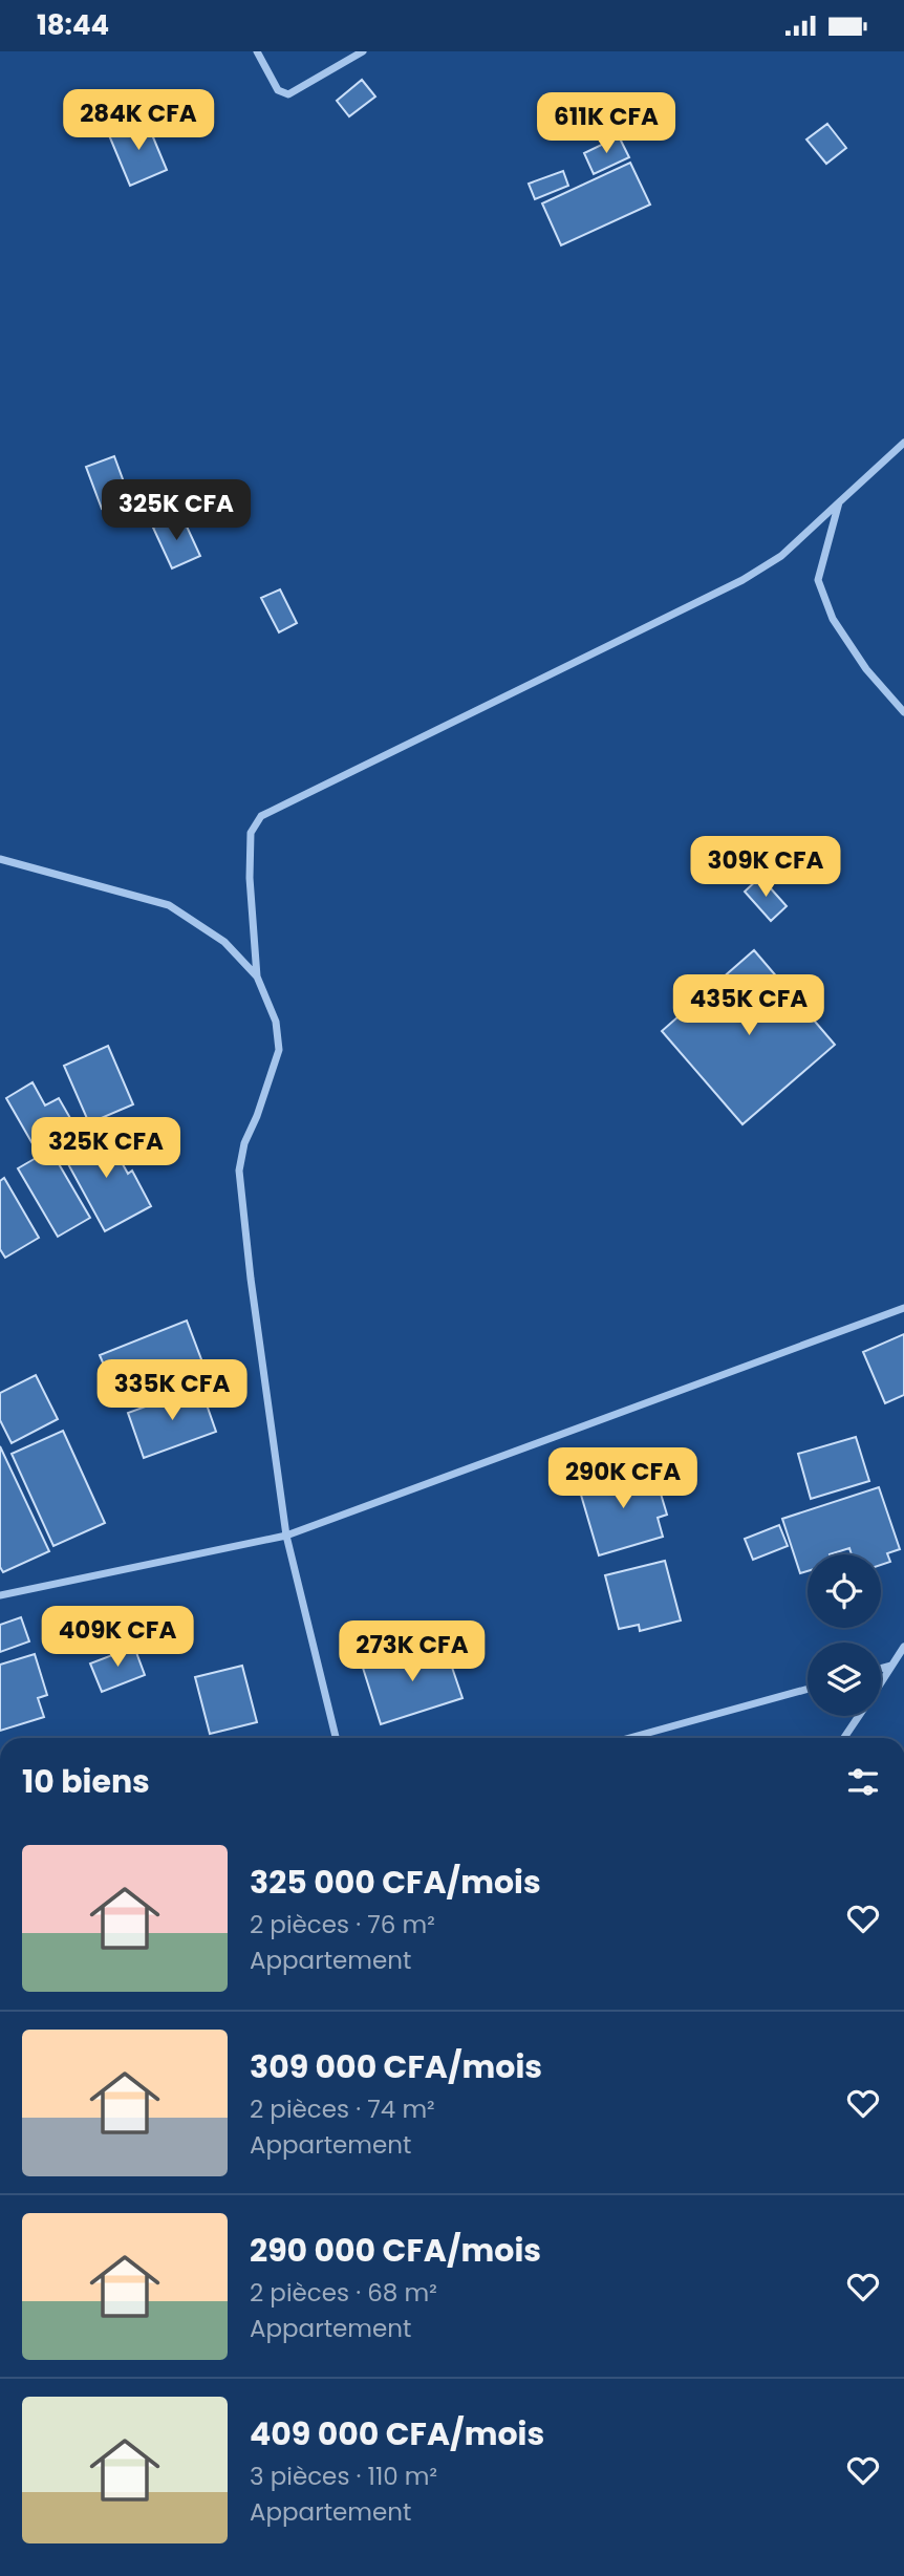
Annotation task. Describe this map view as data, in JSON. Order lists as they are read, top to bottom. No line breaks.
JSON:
{"page":{"status":"18:44","price":["284K CFA","611K CFA","325K CFA","309K CFA","435K CFA","325K CFA","335K CFA","290K CFA","409K CFA","273K CFA"],"heading":"10 biens","list":[{"name":"325 000 CFA/mois","note":"2 pièces · 76 m² · Appartement"},{"name":"309 000 CFA/mois","note":"2 pièces · 74 m² · Appartement"},{"name":"290 000 CFA/mois","note":"2 pièces · 68 m² · Appartement"},{"name":"409 000 CFA/mois","note":"3 pièces · 110 m² · Appartement"}]}}
